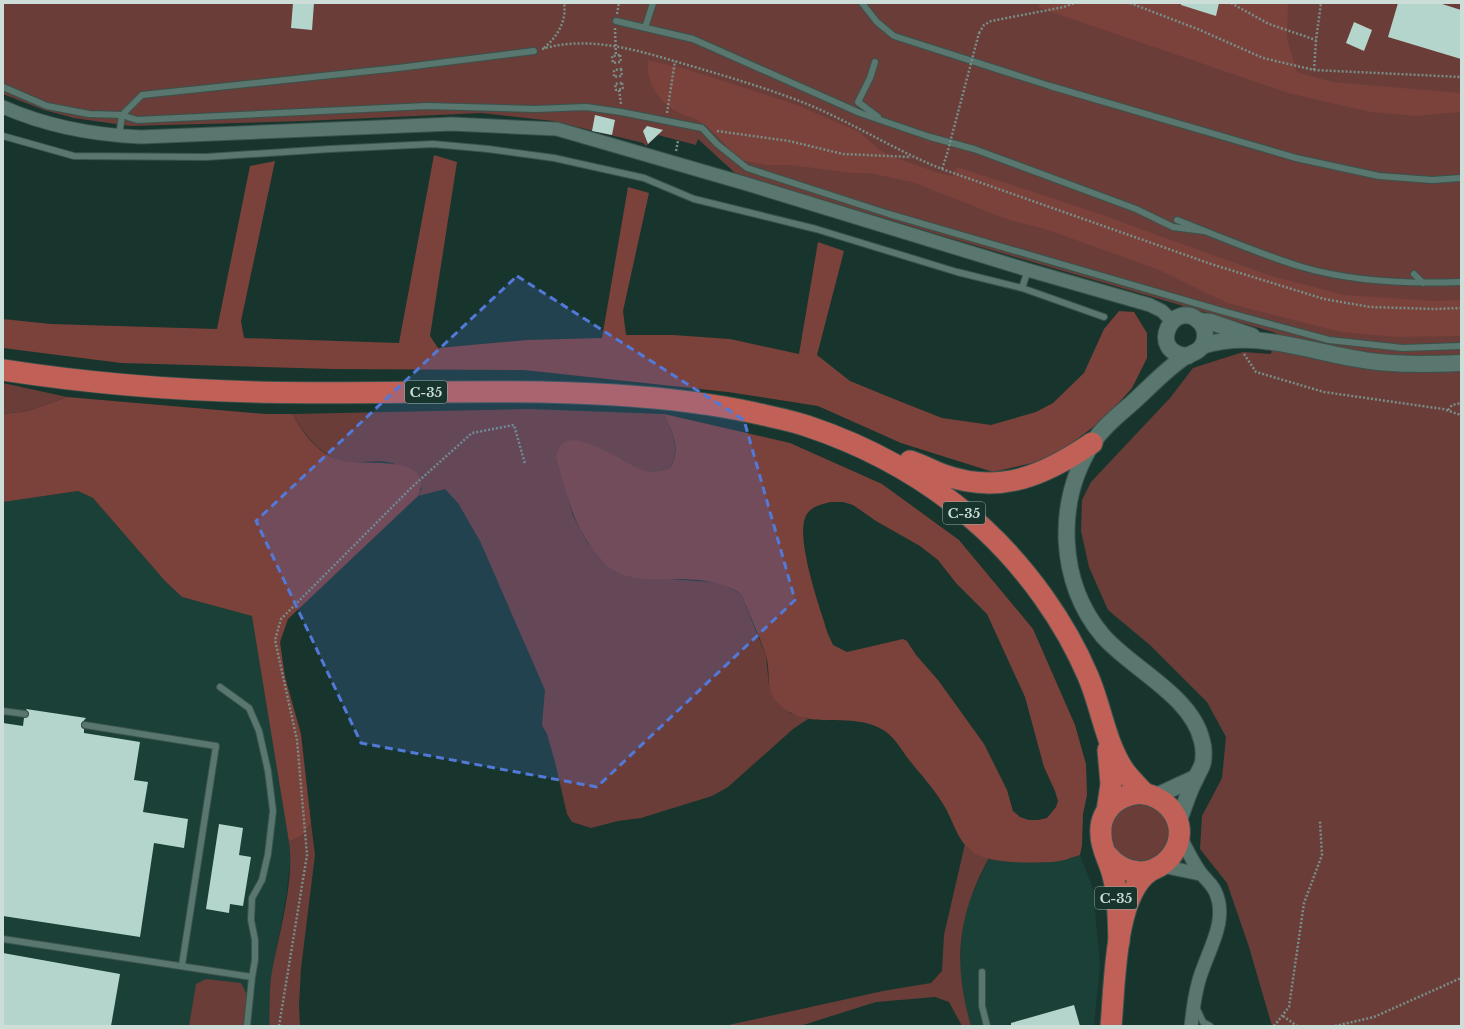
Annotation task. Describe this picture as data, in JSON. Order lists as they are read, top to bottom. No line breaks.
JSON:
{"streets":{"highway":["C-35"]}}
